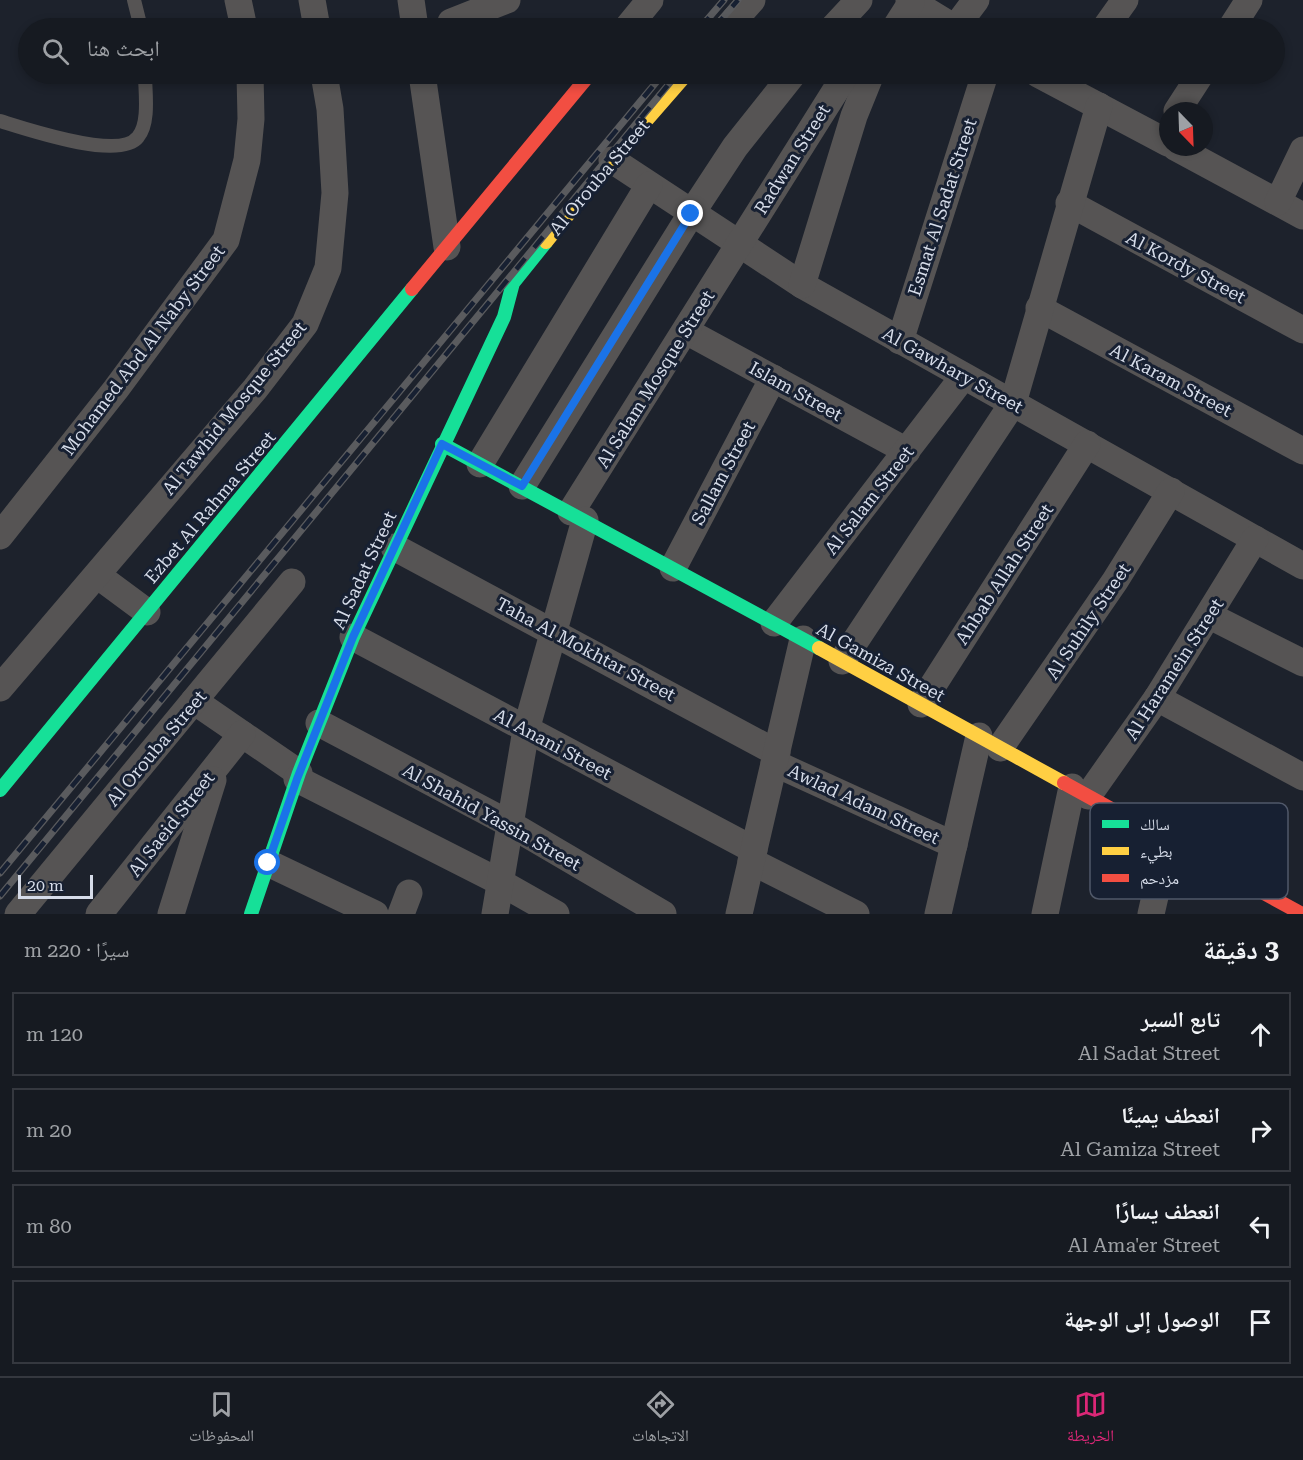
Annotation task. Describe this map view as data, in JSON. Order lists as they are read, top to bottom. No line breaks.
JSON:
{"streets":{"street":["Radwan Street","Al Orouba Street","Esmat Al Sadat Street","Al Kordy Street","Mohamed Abd Al Naby Street","Al Gawhary Street","Al Salam Mosque Street","Al Karam Street","Islam Street","Al Tawhid Mosque Street","Sallam Street","Al Salam Street","Ezbet Al Rahma Street","Al Sadat Street","Ahbab Allah Street","Al Suhily Street","Taha Al Mokhtar Street","Al Gamiza Street","Al Haramein Street","Al Anani Street","Awlad Adam Street","Al Shahid Yassin Street","Al Saeid Street"]},"crossings":[["Radwan Street","Al Gawhary Street"],["Radwan Street","Al Salam Mosque Street"],["Al Orouba Street","Al Gawhary Street"],["Al Orouba Street","Al Sadat Street"],["Esmat Al Sadat Street","Al Gawhary Street"],["Al Gawhary Street","Al Salam Mosque Street"],["Al Gawhary Street","Al Salam Street"],["Al Gawhary Street","Ahbab Allah Street"],["Al Gawhary Street","Al Suhily Street"],["Al Gawhary Street","Al Haramein Street"],["Al Salam Mosque Street","Islam Street"],["Al Salam Mosque Street","Taha Al Mokhtar Street"],["Al Salam Mosque Street","Al Gamiza Street"],["Al Salam Mosque Street","Al Anani Street"],["Al Salam Mosque Street","Al Shahid Yassin Street"],["Islam Street","Sallam Street"],["Islam Street","Al Salam Street"],["Sallam Street","Al Gamiza Street"],["Al Salam Street","Al Gamiza Street"],["Al Sadat Street","Taha Al Mokhtar Street"],["Al Sadat Street","Al Gamiza Street"],["Al Sadat Street","Al Anani Street"],["Al Sadat Street","Al Shahid Yassin Street"],["Ahbab Allah Street","Al Gamiza Street"],["Al Suhily Street","Al Gamiza Street"],["Taha Al Mokhtar Street","Awlad Adam Street"],["Al Gamiza Street","Al Haramein Street"]],"legend":["سالك","بطيء","مزدحم"],"scale_bar":"20 m","north":"bottom right","page":{"search":"ابحث هنا","scale":"20 m","heading":["3 دقيقة","سيرًا · 220 m"],"list":[["تابع السير","Al Sadat Street","120 m"],["انعطف يمينًا","Al Gamiza Street","20 m"],["انعطف يسارًا","Al Ama'er Street","80 m"],"الوصول إلى الوجهة"],"nav":["الخريطة","الاتجاهات","المحفوظات"]}}
